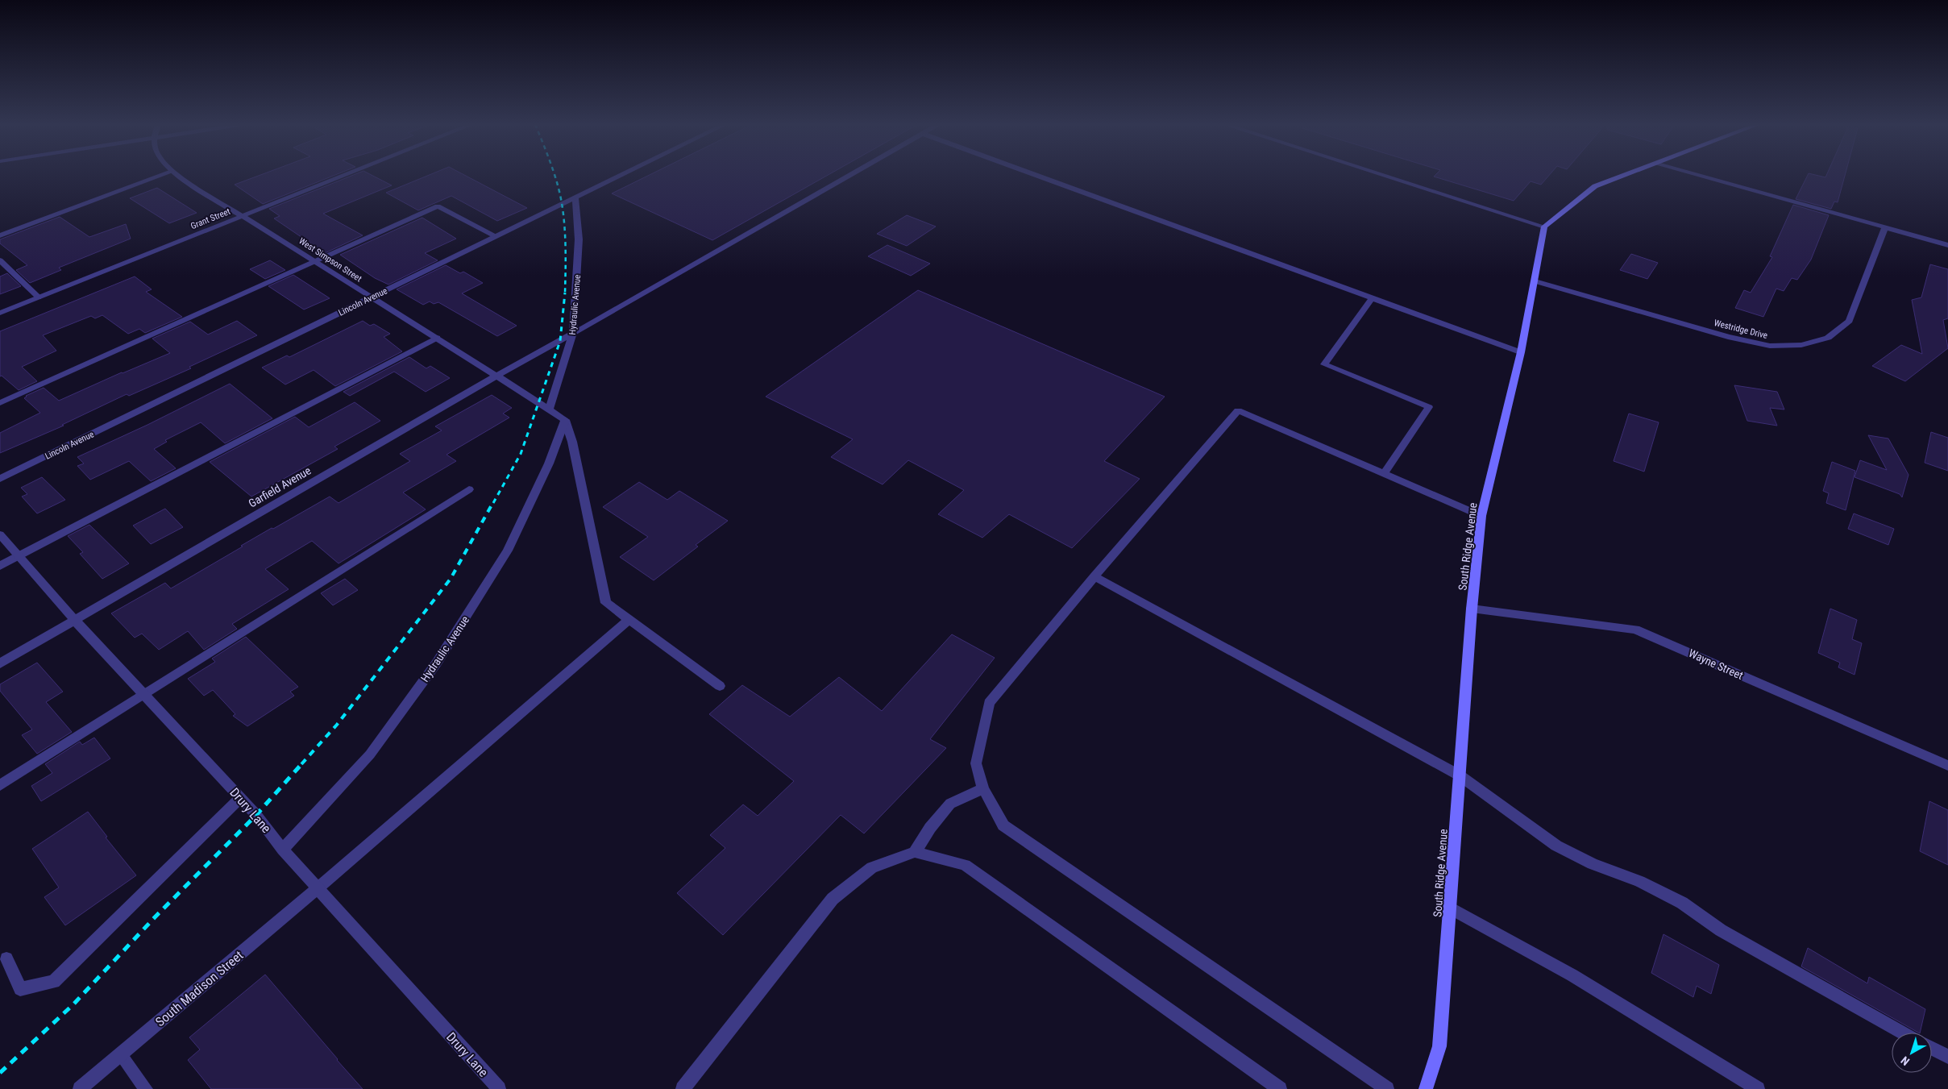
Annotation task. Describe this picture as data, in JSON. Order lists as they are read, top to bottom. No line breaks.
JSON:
{"streets":{"street":["Grant Street","West Simpson Street","Lincoln Avenue","Hydraulic Avenue","Westridge Drive","Garfield Avenue","South Ridge Avenue","Wayne Street","Drury Lane","South Madison Street"]},"crossings":[["Grant Street","West Simpson Street"],["West Simpson Street","Lincoln Avenue"],["West Simpson Street","Hydraulic Avenue"],["West Simpson Street","Garfield Avenue"],["Lincoln Avenue","Hydraulic Avenue"],["Hydraulic Avenue","Garfield Avenue"],["Hydraulic Avenue","Drury Lane"],["Westridge Drive","South Ridge Avenue"],["Garfield Avenue","Drury Lane"],["South Ridge Avenue","Wayne Street"],["Drury Lane","South Madison Street"]],"north":"bottom left"}
